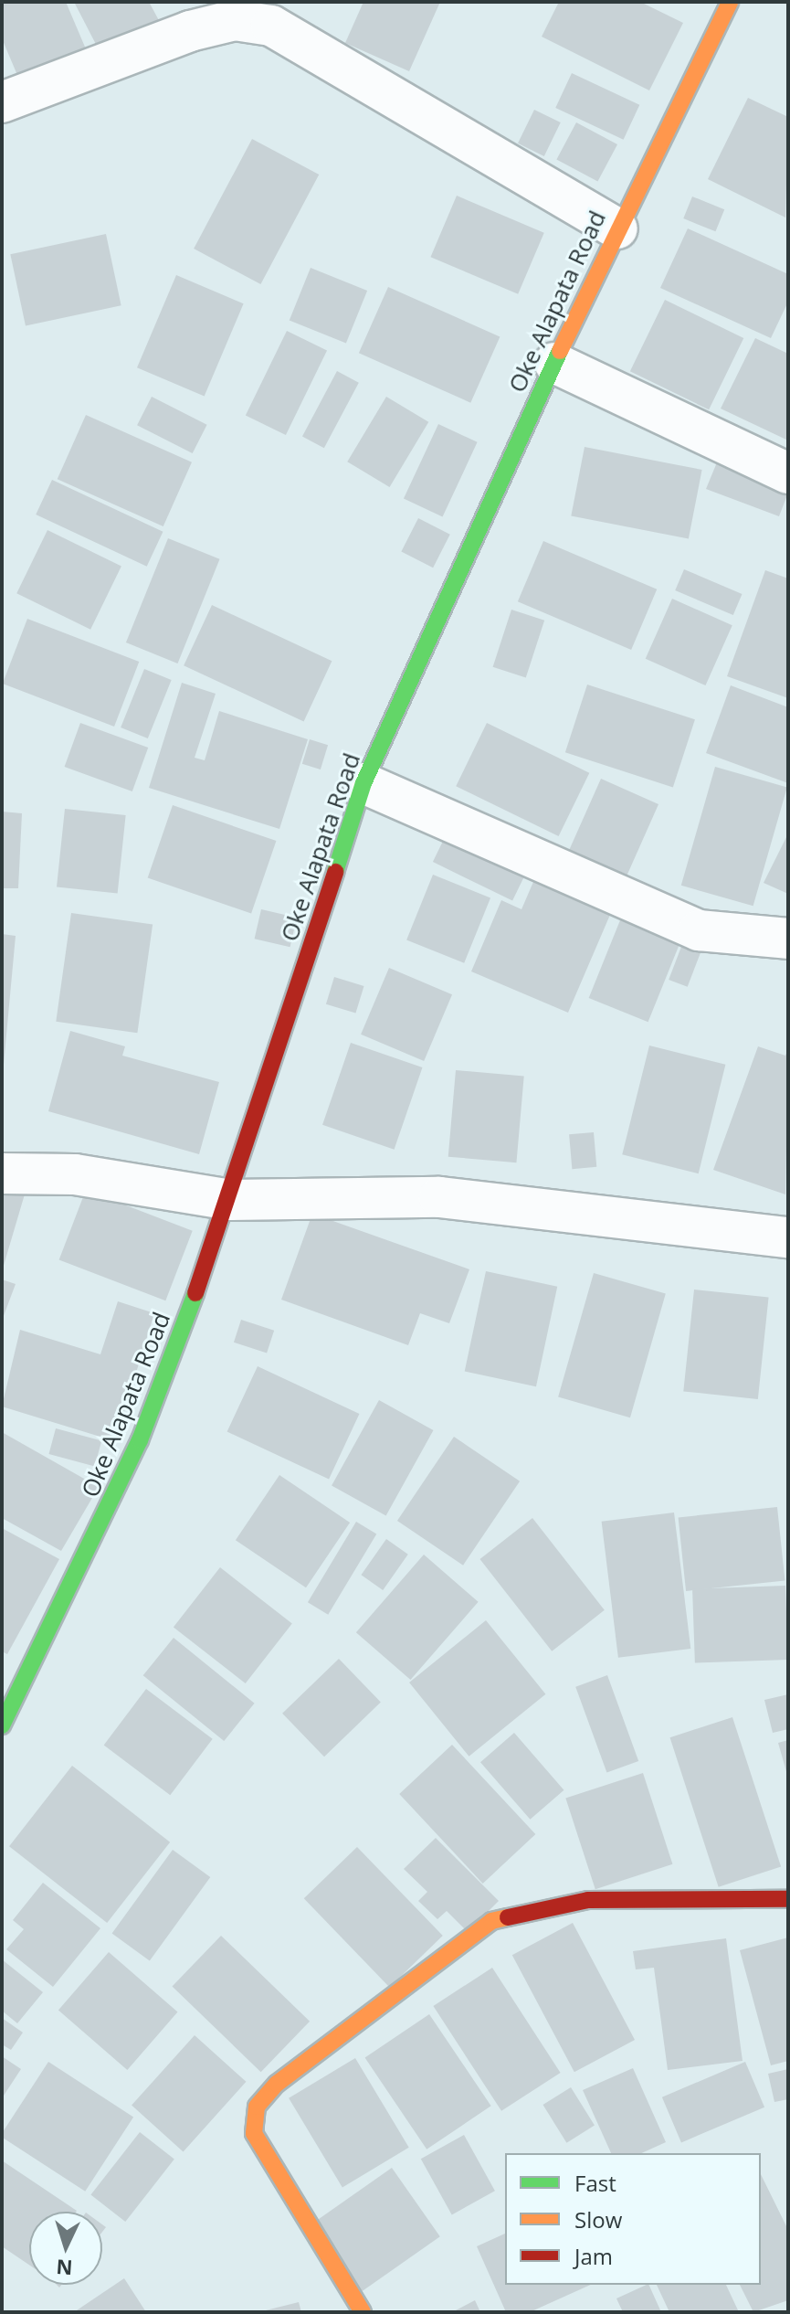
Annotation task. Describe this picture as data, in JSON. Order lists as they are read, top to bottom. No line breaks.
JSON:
{"streets":{"street":["Oke Alapata Road"]},"legend":["Fast","Slow","Jam"],"north":"bottom"}
